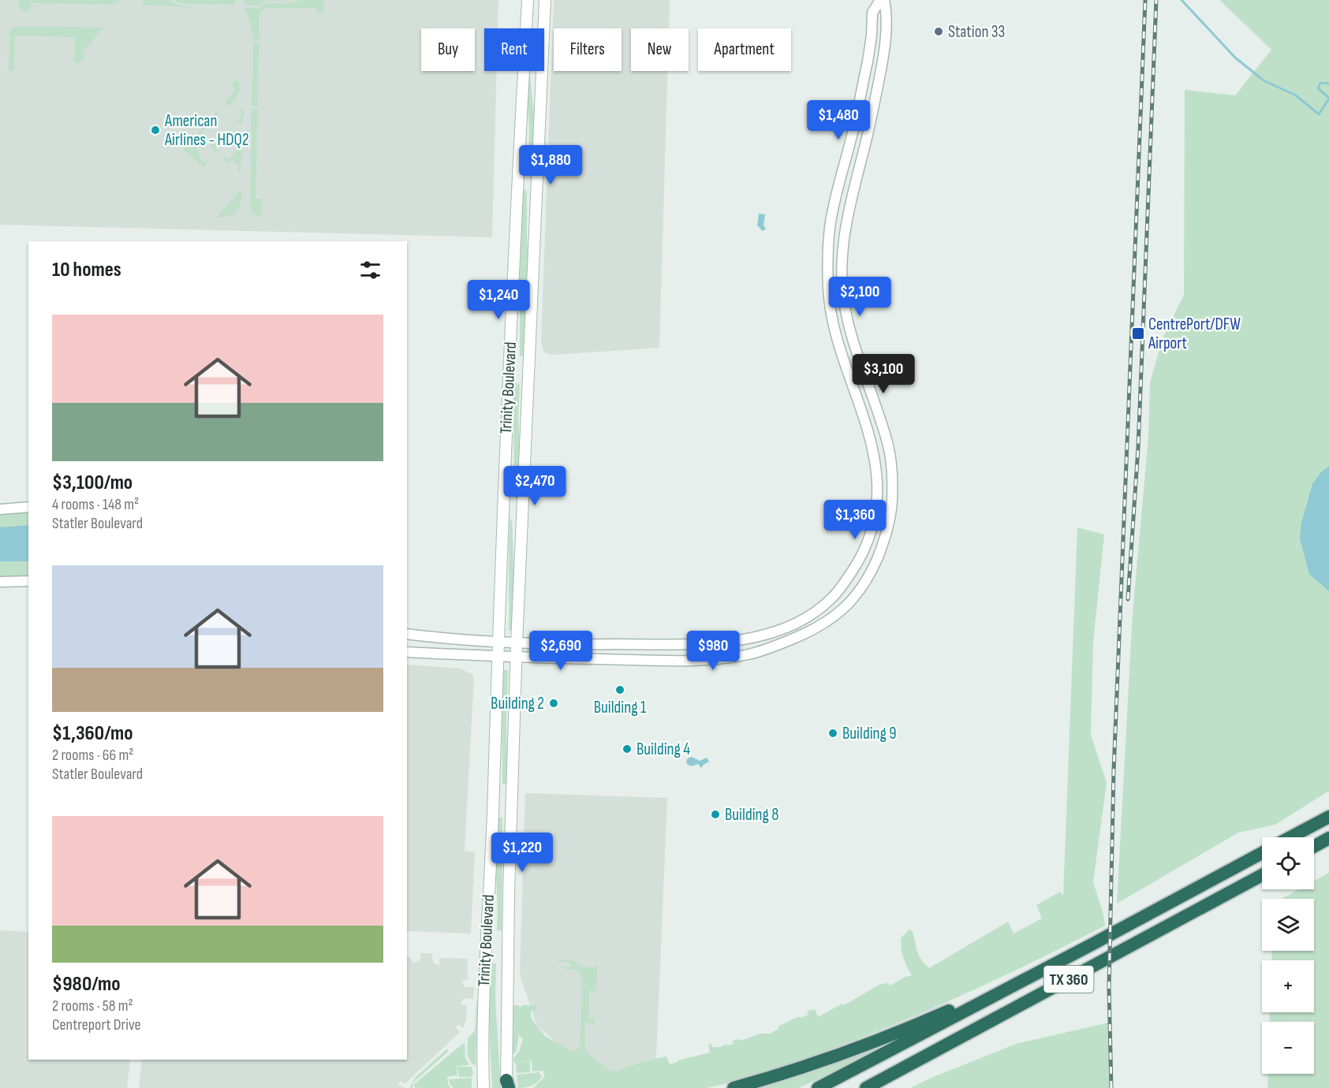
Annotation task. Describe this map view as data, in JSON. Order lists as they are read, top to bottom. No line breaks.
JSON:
{"streets":{"highway":["TX 360"],"main road":["Trinity Boulevard"]},"places":{"other":["Station 33","American Airlines - HDQ2","Building 1","Building 2","Building 9","Building 4","Building 8"],"transit":["CentrePort/DFW Airport"]},"page":{"chip":["Buy","Rent","Filters","New","Apartment"],"price":["$1,480","$1,880","$2,100","$1,240","$3,100","$2,470","$1,360","$2,690","$980","$1,220"],"heading":"10 homes","list":[{"name":"$3,100/mo","note":"4 rooms · 148 m² · Statler Boulevard"},{"name":"$1,360/mo","note":"2 rooms · 66 m² · Statler Boulevard"},{"name":"$980/mo","note":"2 rooms · 58 m² · Centreport Drive"}],"map_buttons":["+","−"]}}
